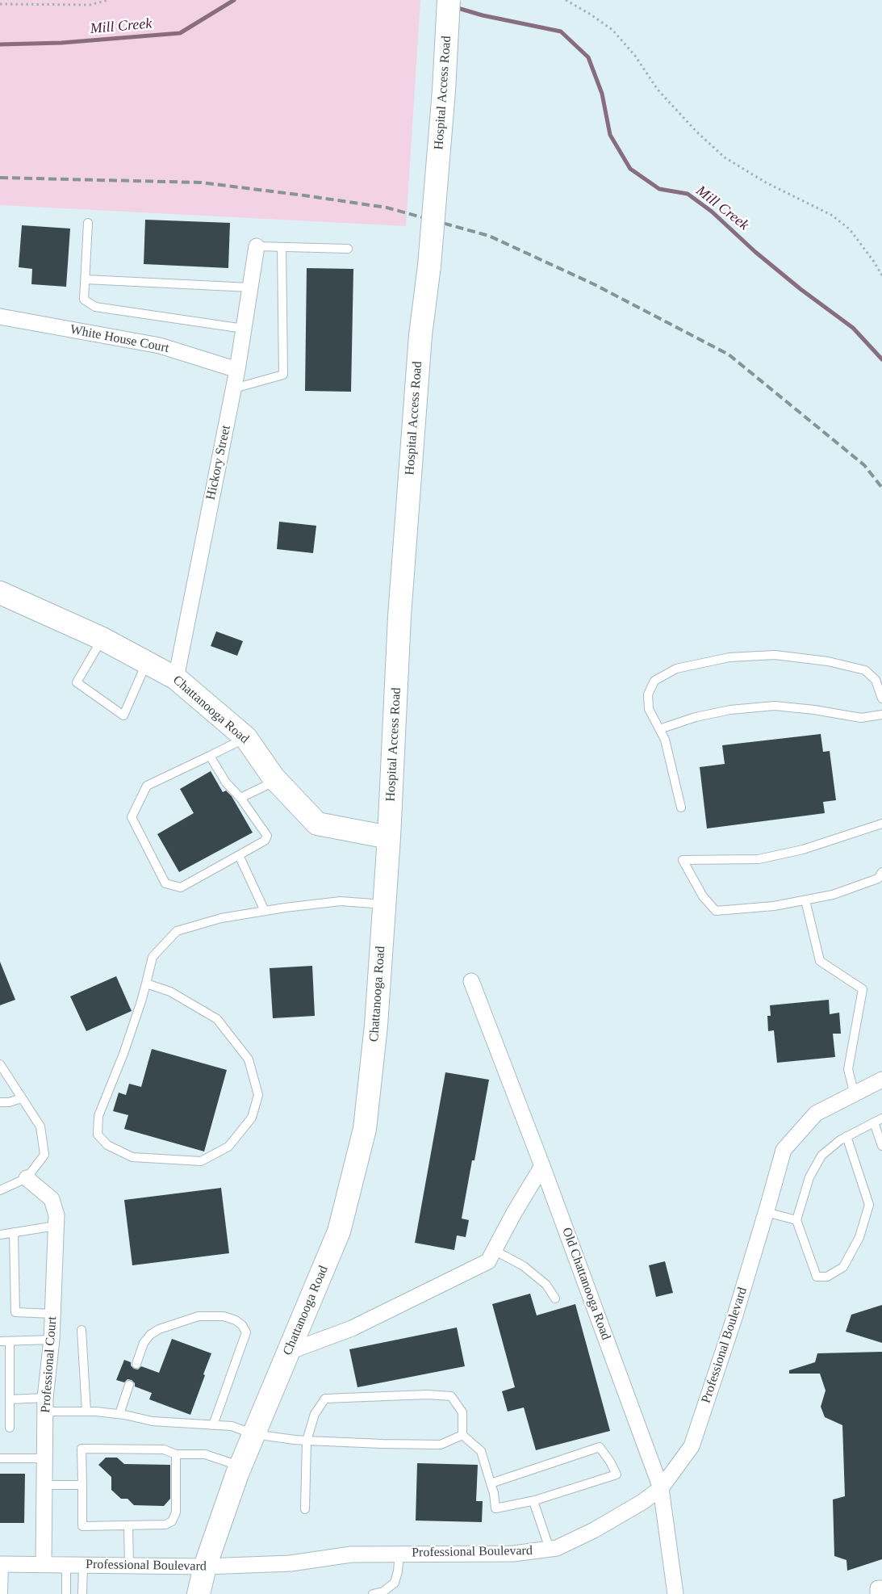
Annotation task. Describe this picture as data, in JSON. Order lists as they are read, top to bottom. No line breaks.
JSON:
{"streets":{"main road":["Hospital Access Road","Chattanooga Road"],"street":["White House Court","Hickory Street","Old Chattanooga Road","Professional Boulevard","Professional Court"]},"crossings":[["Hospital Access Road","Chattanooga Road"],["White House Court","Hickory Street"],["Hickory Street","Chattanooga Road"],["Chattanooga Road","Professional Boulevard"],["Old Chattanooga Road","Professional Boulevard"],["Professional Boulevard","Professional Court"]],"water":["Mill Creek"]}
